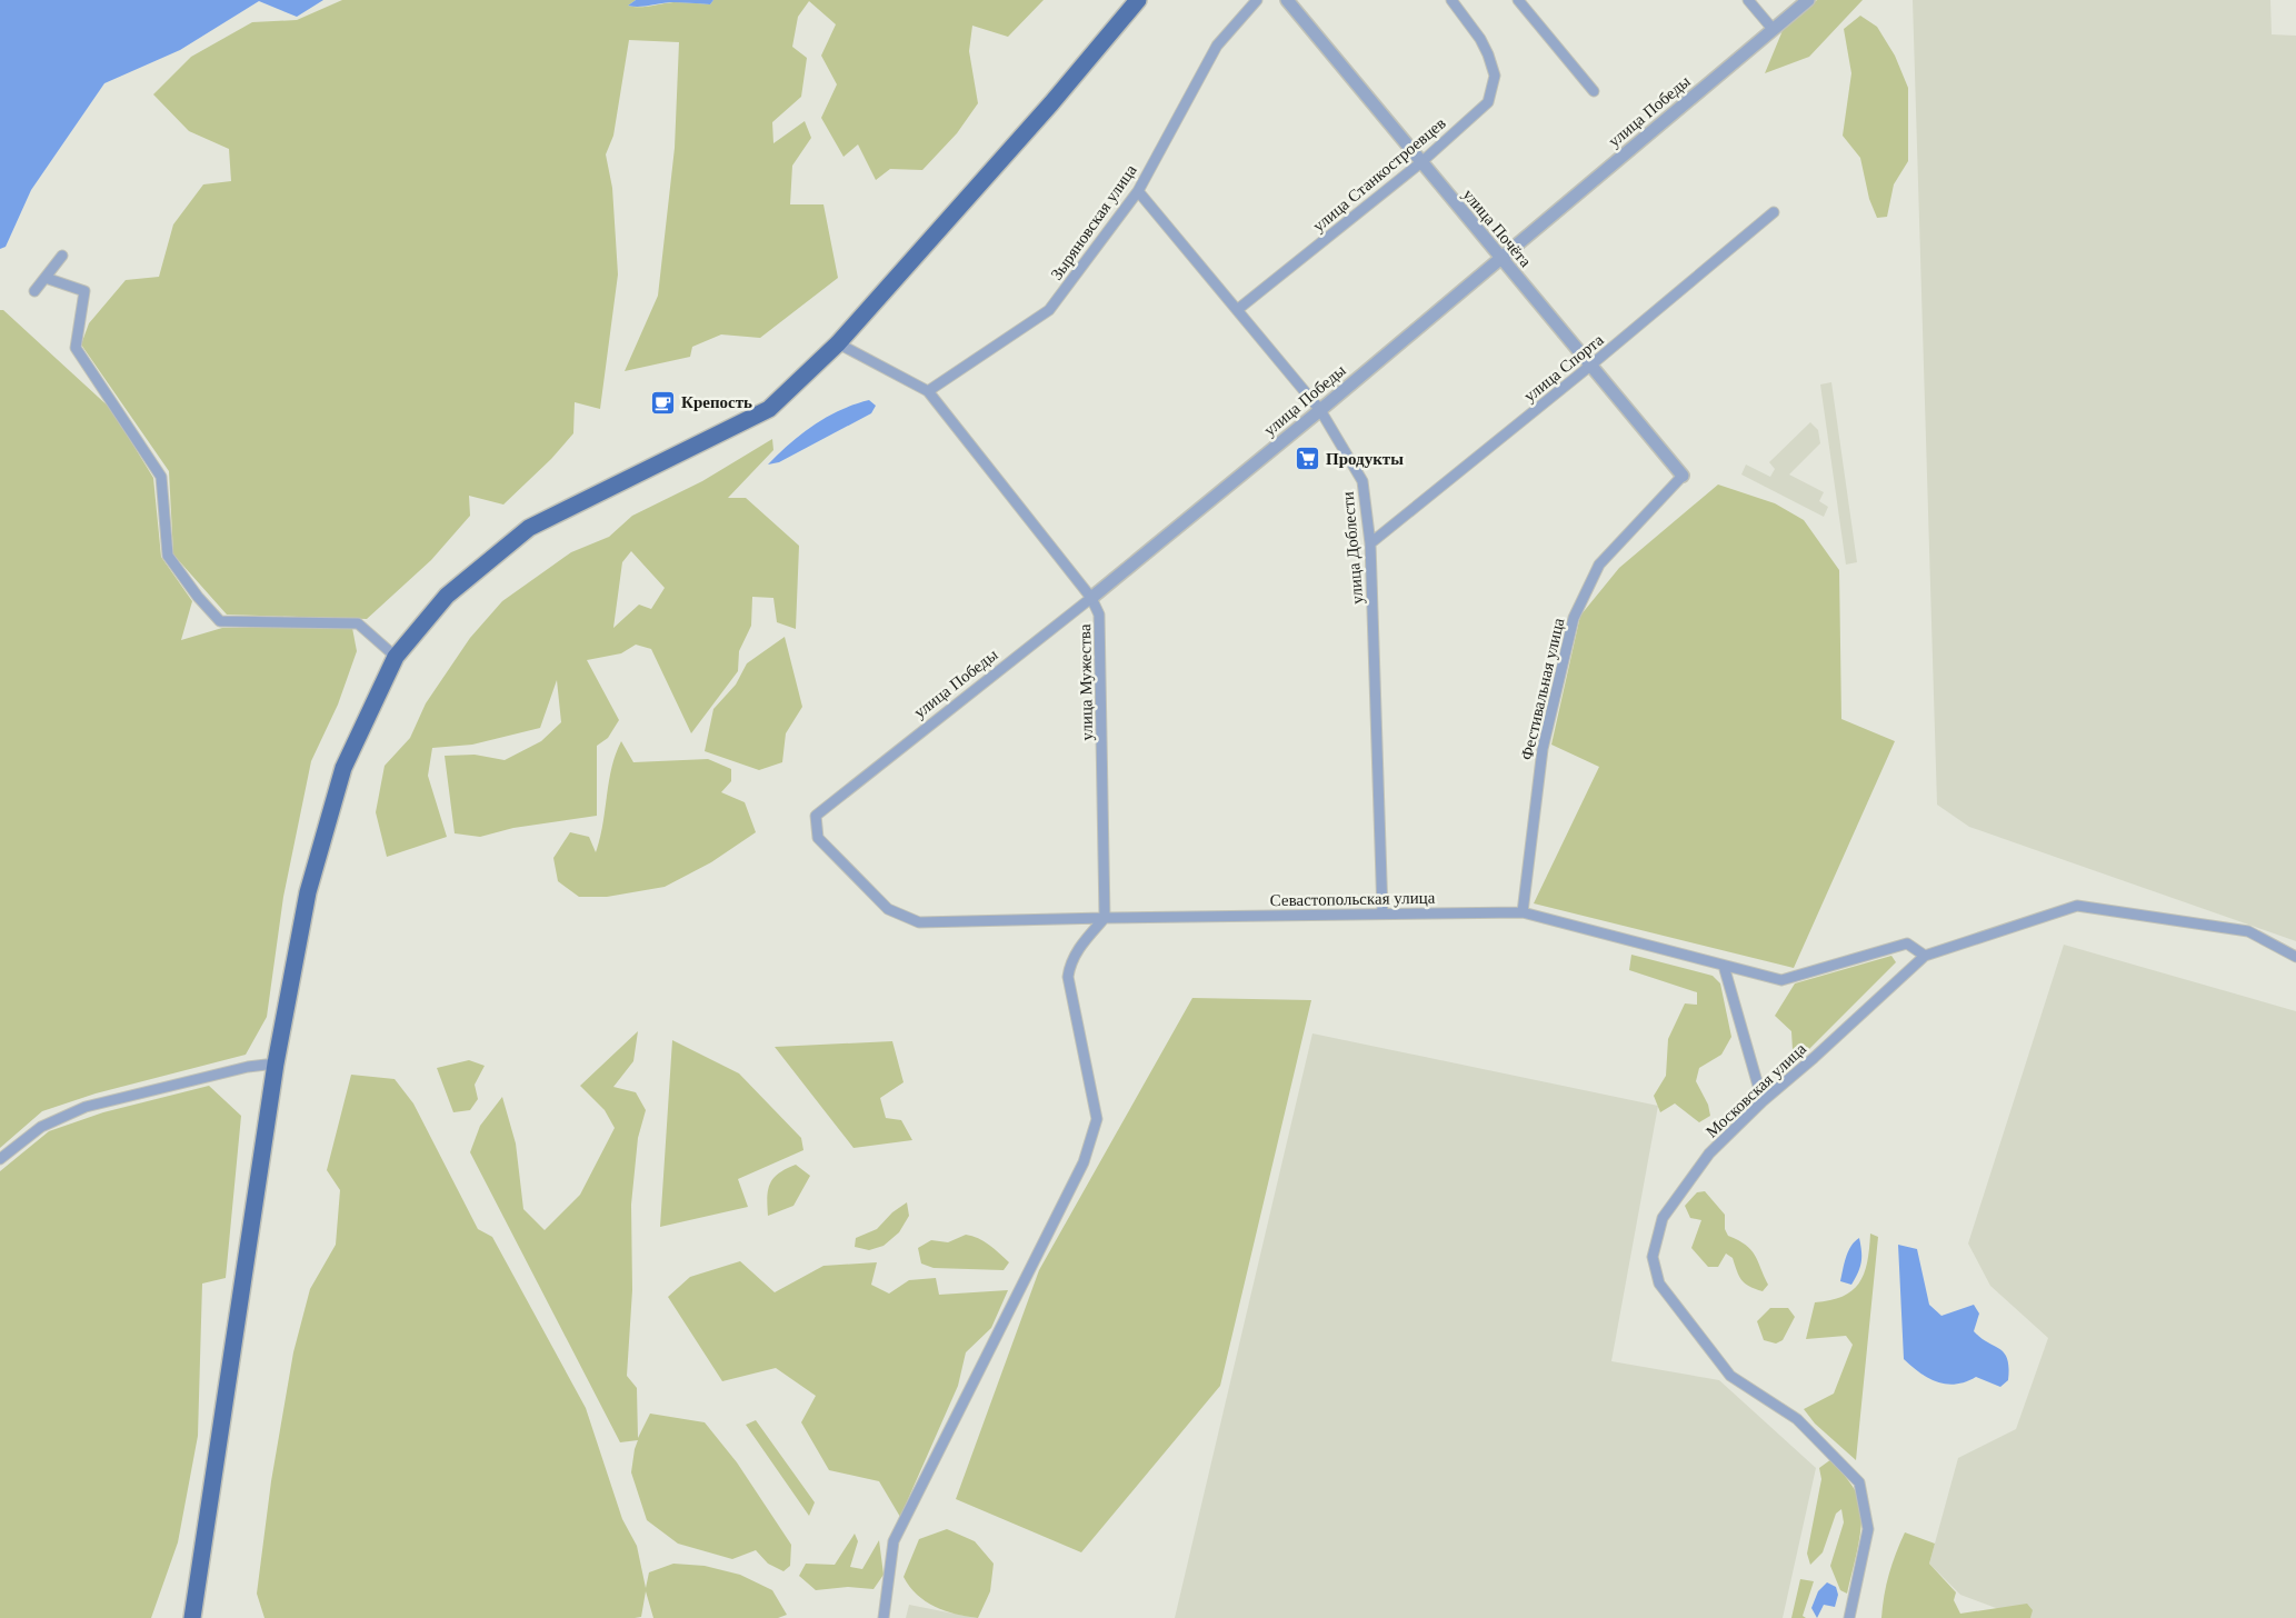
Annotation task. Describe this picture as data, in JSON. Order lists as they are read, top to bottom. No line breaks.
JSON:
{"streets":{"street":["улица Победы","улица Станкостроевцев","Зыряновская улица","улица Почёта","улица Спорта","улица Доблести","улица Мужества","Фестивальная улица","Севастопольская улица","Московская улица"]},"crossings":[["улица Победы","улица Почёта"],["улица Победы","улица Доблести"],["улица Победы","улица Мужества"],["улица Победы","Севастопольская улица"],["улица Станкостроевцев","улица Почёта"],["улица Станкостроевцев","улица Доблести"],["Зыряновская улица","улица Доблести"],["Зыряновская улица","улица Мужества"],["улица Почёта","улица Спорта"],["улица Почёта","Фестивальная улица"],["улица Спорта","улица Доблести"],["улица Доблести","Севастопольская улица"],["улица Мужества","Севастопольская улица"],["Фестивальная улица","Севастопольская улица"],["Севастопольская улица","Московская улица"]],"places":{"cafe":["Крепость"],"supermarket":["Продукты"]}}
